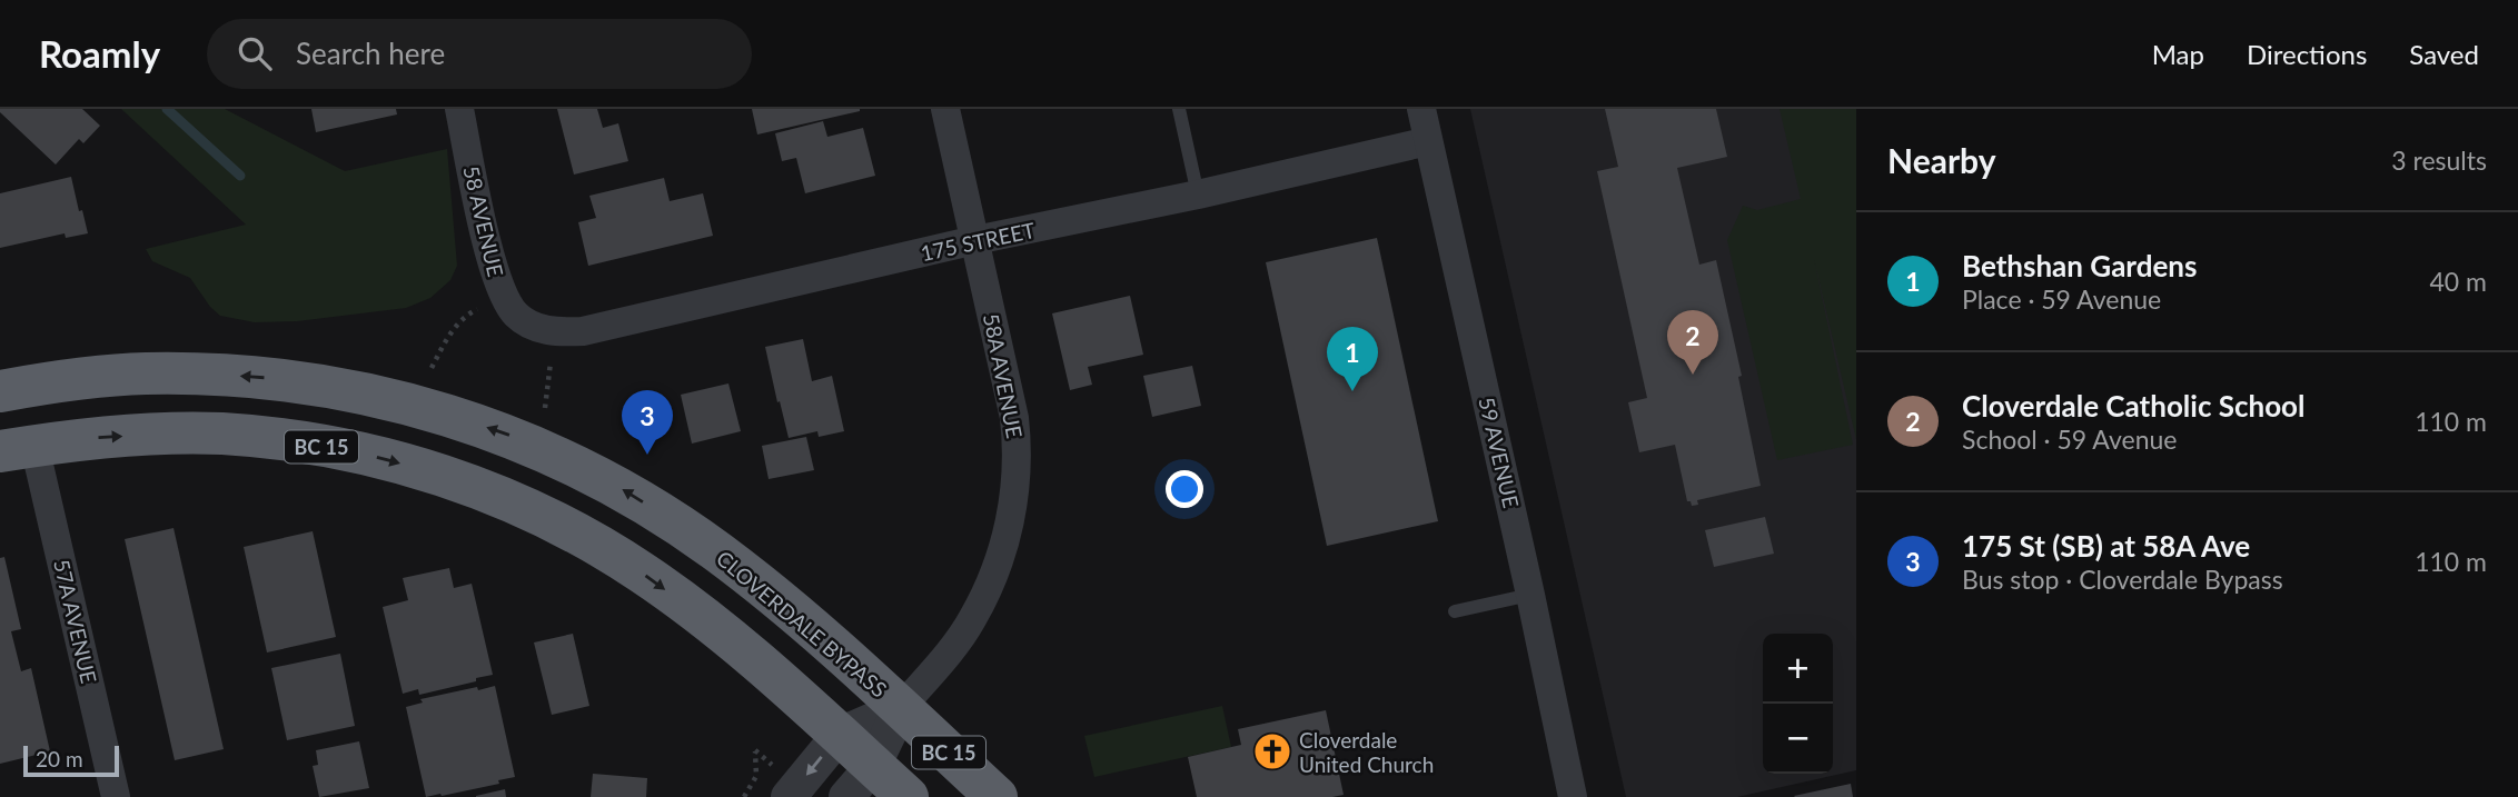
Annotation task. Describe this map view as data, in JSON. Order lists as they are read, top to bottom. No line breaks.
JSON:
{"streets":{"highway":["BC 15","CLOVERDALE BYPASS"],"street":["58 AVENUE","175 STREET","58A AVENUE","59 AVENUE","57A AVENUE"]},"crossings":[["58 AVENUE","175 STREET"],["175 STREET","58A AVENUE"],["175 STREET","59 AVENUE"],["58A AVENUE","CLOVERDALE BYPASS"],["BC 15","57A AVENUE"]],"places":{"church":["Cloverdale United Church"]},"scale_bar":"20 m","page":{"header":"Roamly","search":"Search here","nav":["Map","Directions","Saved"],"heading":["Nearby","3 results"],"list":[{"mark":"1","name":"Bethshan Gardens","note":"Place · 59 Avenue","value":"40 m"},{"mark":"2","name":"Cloverdale Catholic School","note":"School · 59 Avenue","value":"110 m"},{"mark":"3","name":"175 St (SB) at 58A Ave","note":"Bus stop · Cloverdale Bypass","value":"110 m"}],"pins":["2","1","3"],"map_buttons":["+","−"],"scale":"20 m"}}
